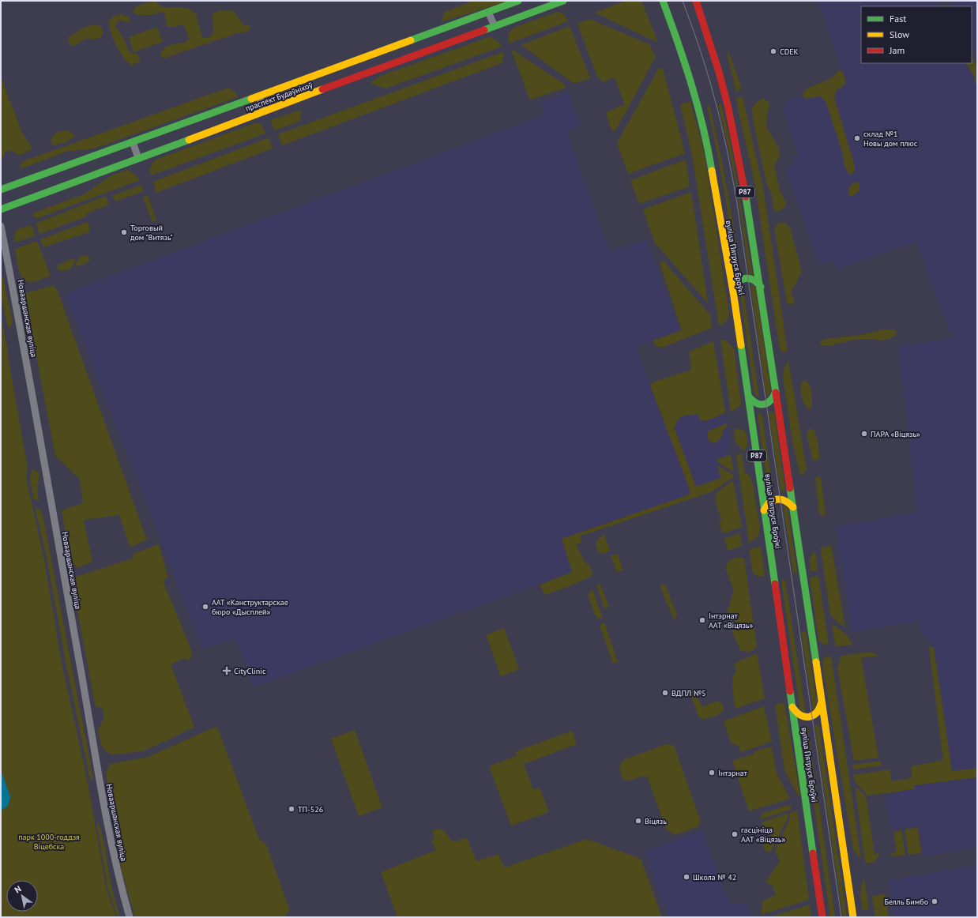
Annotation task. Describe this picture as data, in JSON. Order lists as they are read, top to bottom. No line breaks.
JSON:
{"streets":{"main road":["праспект Будаўнікоў","Р87","вуліца Пятруся Броўкі"],"street":["Новааршанская вуліца"]},"parks":["парк 1000-годдзя Віцебска"],"places":{"other":["CDEK","склад №1 Новы дом плюс","Торговый дом \"Витязь\"","ПАРА «Віцязь»","ААТ «Канструктарскае бюро «Дысплей»","Інтэрнат ААТ «Віцязь»","ВДПЛ №5","Інтэрнат","ТП-526","Віцязь","гасцініца ААТ «Віцязь»","Школа № 42","Белль Бимбо"],"health":["CityClinic"]},"legend":["Fast","Slow","Jam"],"north":"top left"}
